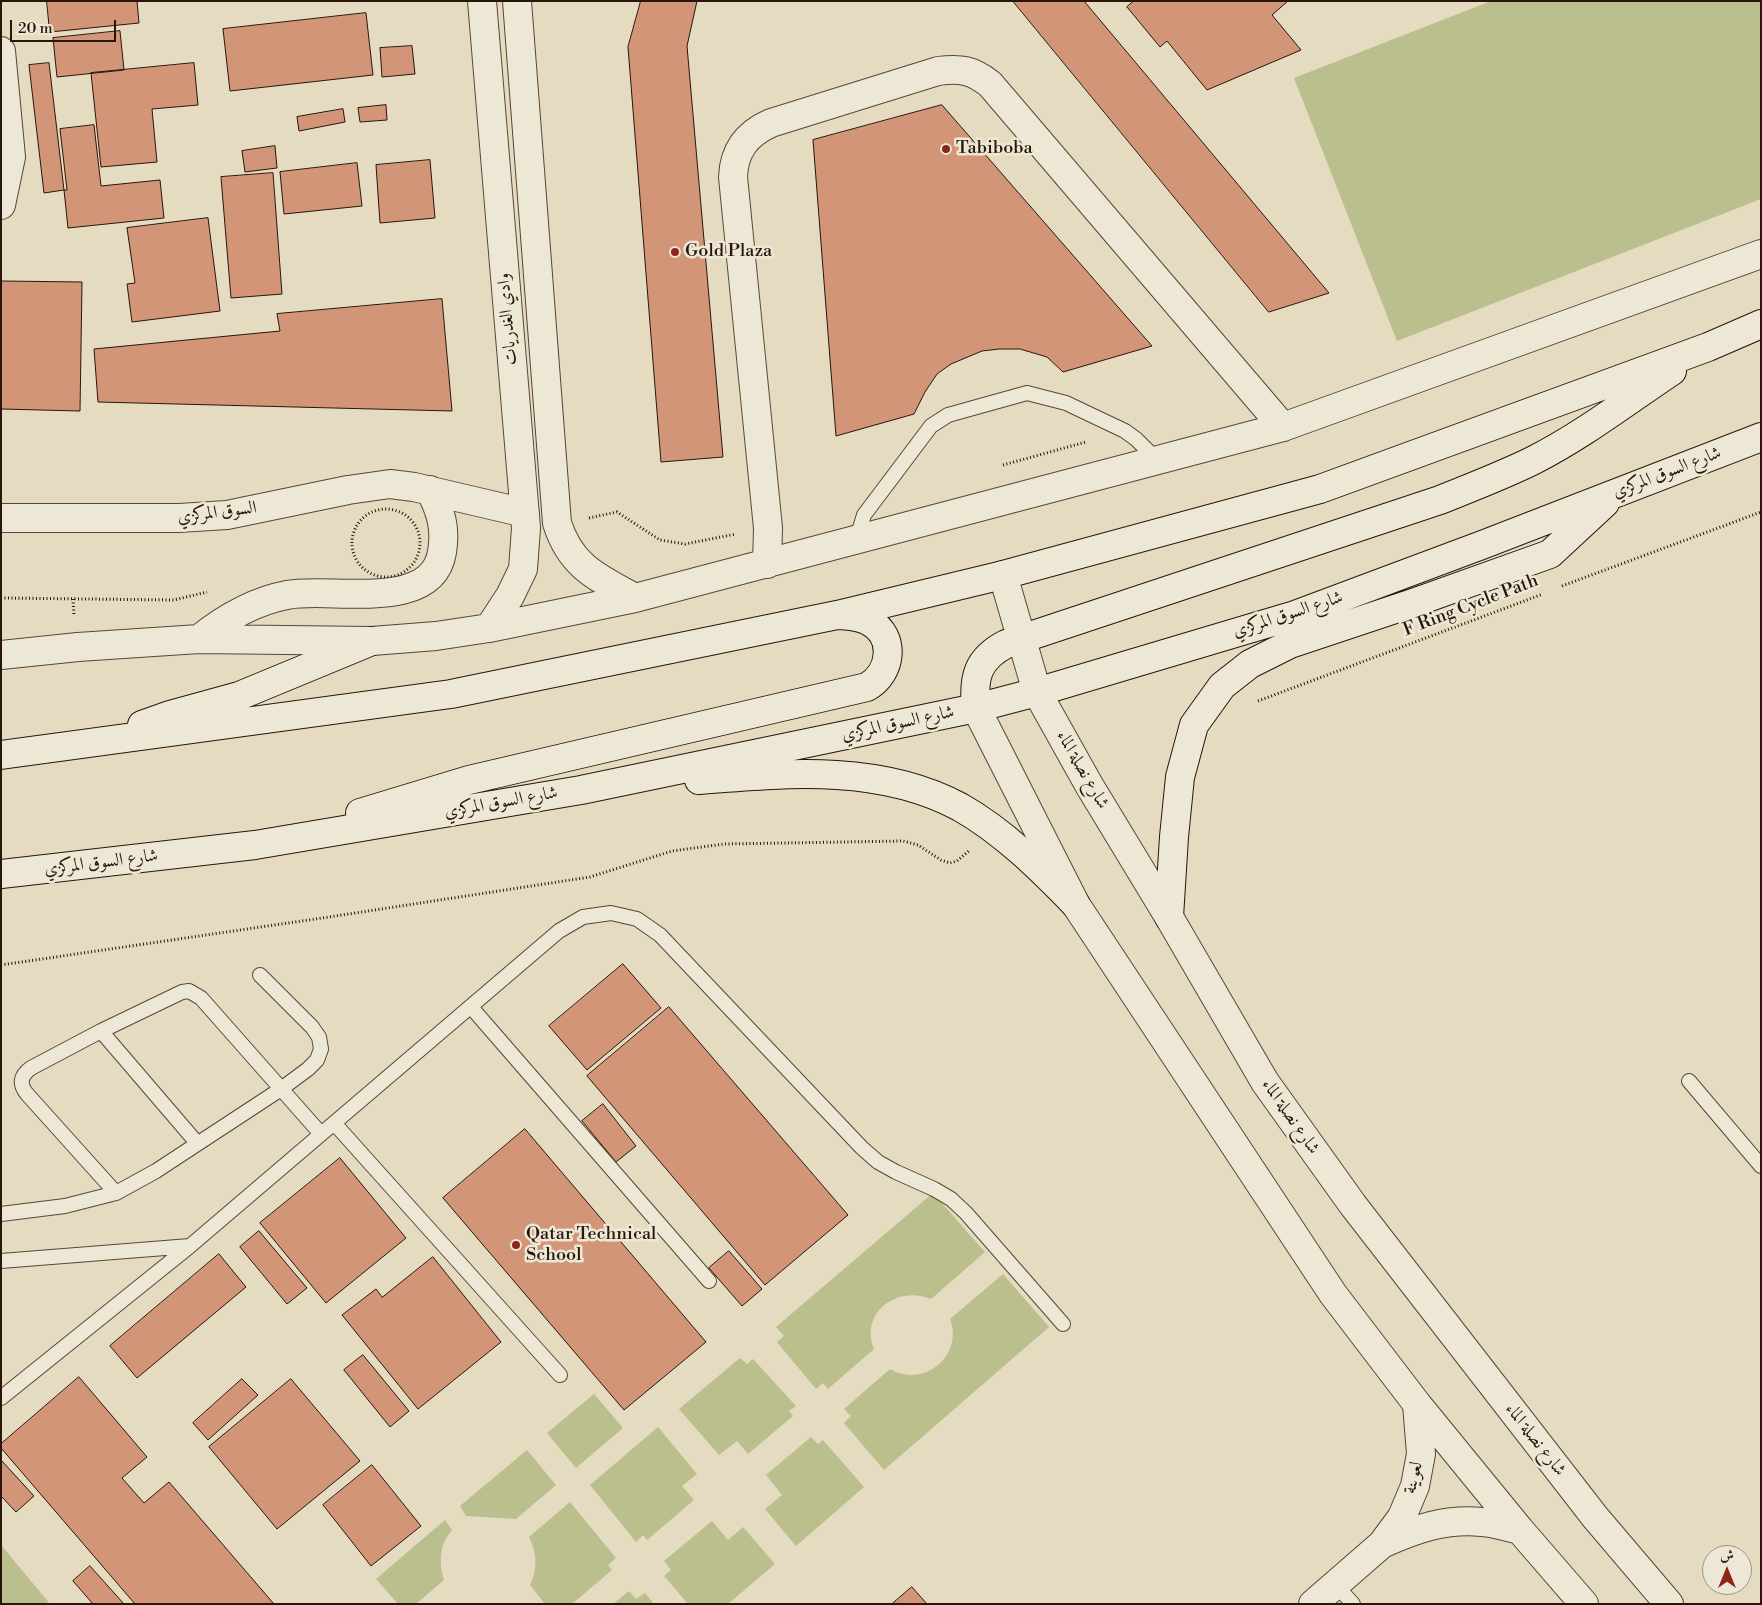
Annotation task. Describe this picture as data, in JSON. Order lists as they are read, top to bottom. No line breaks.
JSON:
{"streets":{"street":["وادي الغدريات","شارع السوق المركزي","السوق المركزي","شارع نصلة الماء","لعوينة"],"path":["F Ring Cycle Path"]},"crossings":[["وادي الغدريات","السوق المركزي"],["شارع السوق المركزي","شارع نصلة الماء"]],"places":["Tabiboba","Gold Plaza","Qatar Technical School"],"scale_bar":"20 m","north":"top"}
